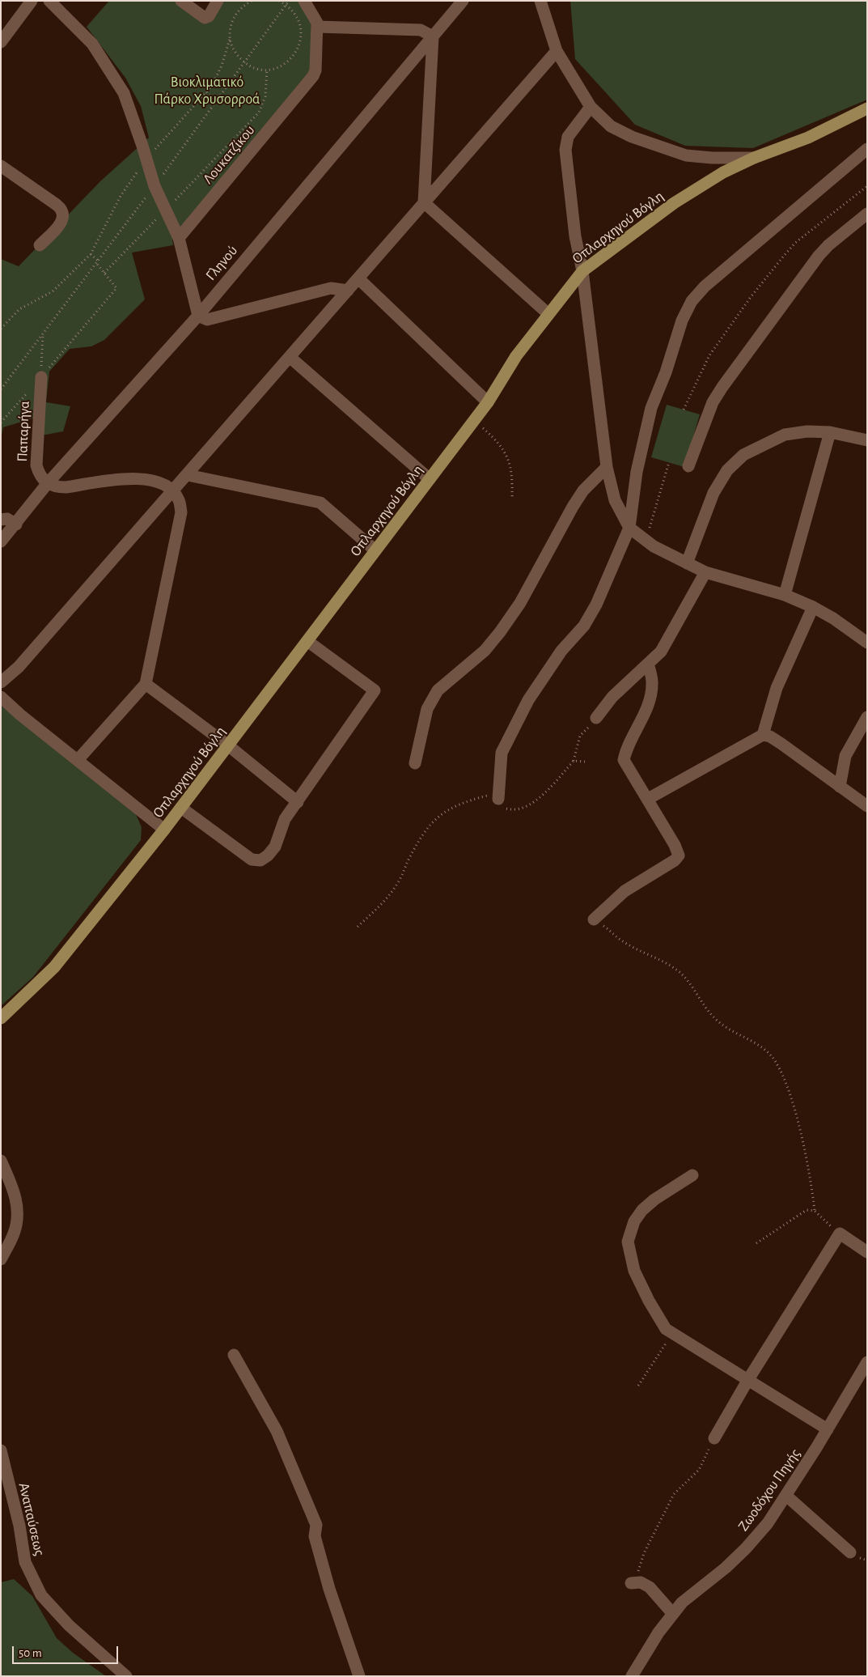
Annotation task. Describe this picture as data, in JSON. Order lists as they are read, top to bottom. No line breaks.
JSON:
{"streets":{"main road":["Οπλαρχηγού Βόγλη"],"street":["Λουκατζίκου","Γληνού","Παπαρήγα","Ζωοδόχου Πηγής","Αναπαύσεως"]},"crossings":[["Γληνού","Παπαρήγα"]],"parks":["Βιοκλιματικό Πάρκο Χρυσορροά"],"scale_bar":"50 m"}
